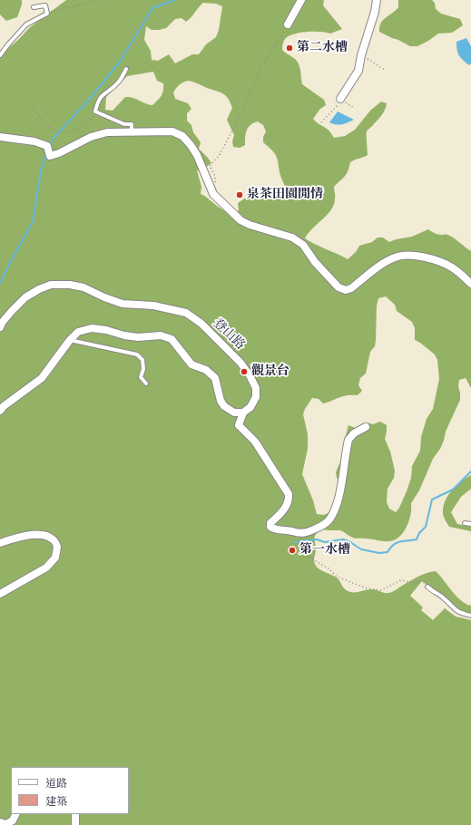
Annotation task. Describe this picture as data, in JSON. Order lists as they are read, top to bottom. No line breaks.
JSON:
{"streets":{"street":["登山路"]},"places":["第二水槽","泉茶田園閒情","觀景台","第一水槽"],"legend":["道路","建築"]}
